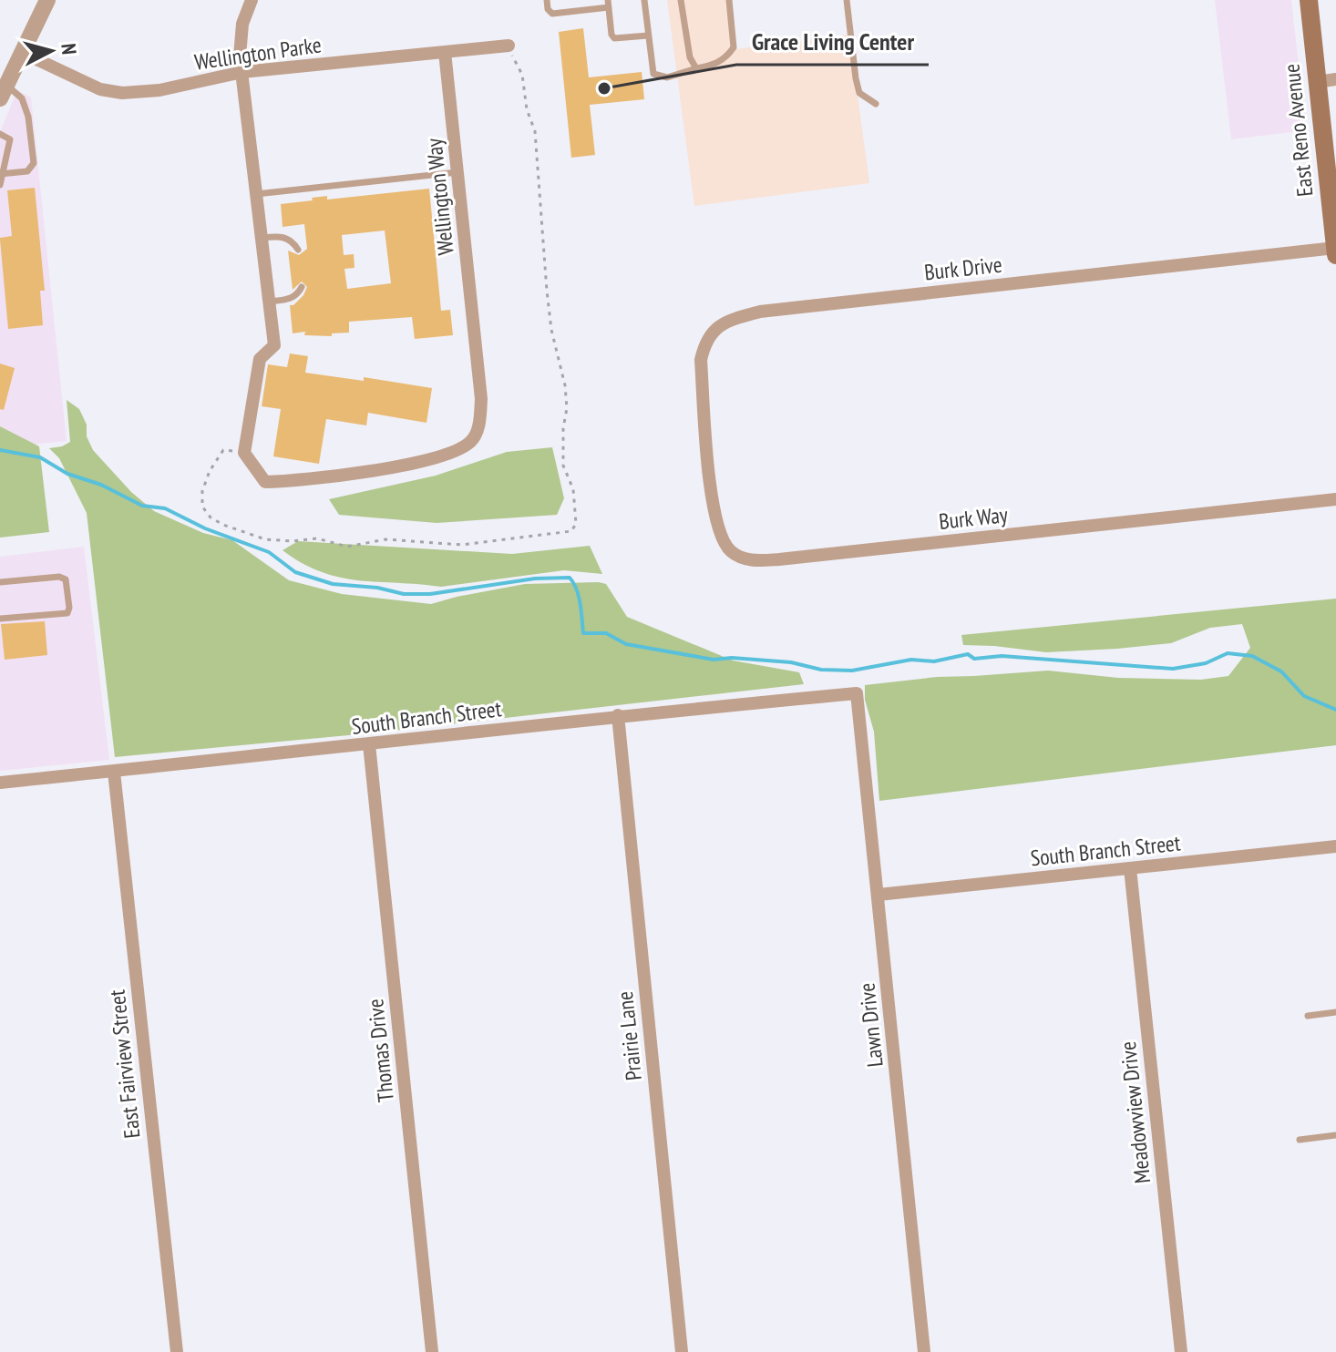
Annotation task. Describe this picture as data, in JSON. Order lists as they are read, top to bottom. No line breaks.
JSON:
{"streets":{"main road":["East Reno Avenue"],"street":["Wellington Parke","Wellington Way","Burk Drive","Burk Way","South Branch Street","Lawn Drive","Prairie Lane","Thomas Drive","East Fairview Street","Meadowview Drive"]},"crossings":[["Wellington Parke","Wellington Way"],["East Reno Avenue","Burk Drive"],["Burk Drive","Burk Way"],["South Branch Street","Lawn Drive"],["South Branch Street","Prairie Lane"],["South Branch Street","Thomas Drive"],["South Branch Street","East Fairview Street"],["South Branch Street","Meadowview Drive"]],"places":["Grace Living Center"],"north":"right"}
